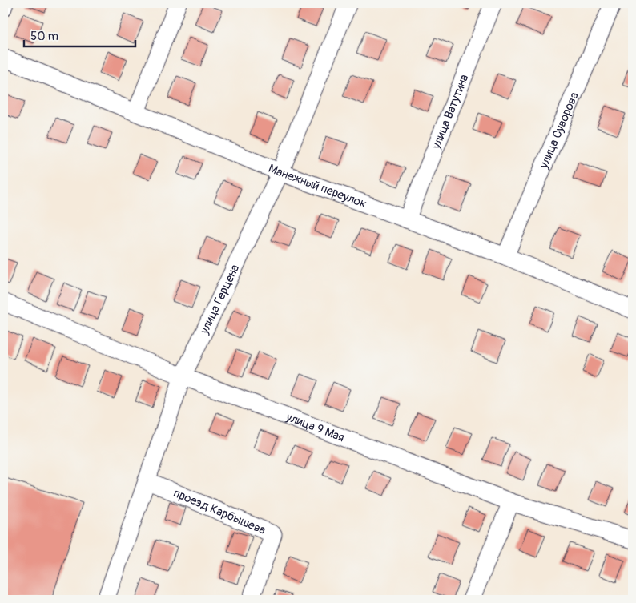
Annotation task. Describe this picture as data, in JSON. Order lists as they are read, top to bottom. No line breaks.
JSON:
{"streets":{"street":["улица Ватутина","улица Суворова","Манежный переулок","улица Герцена","улица 9 Мая","проезд Карбышева"]},"crossings":[["улица Ватутина","Манежный переулок"],["улица Суворова","Манежный переулок"],["Манежный переулок","улица Герцена"],["улица Герцена","улица 9 Мая"],["улица Герцена","проезд Карбышева"]],"scale_bar":"50 m"}
